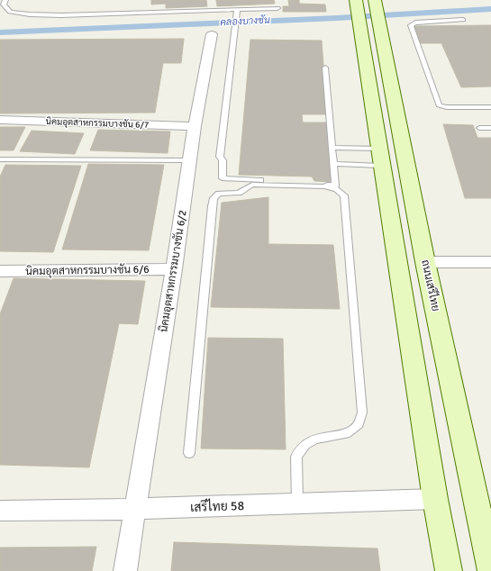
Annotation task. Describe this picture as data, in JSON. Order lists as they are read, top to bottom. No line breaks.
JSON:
{"streets":{"main road":["ถนนเสรีไทย"],"street":["นิคมอุตสาหกรรมบางชัน 6/7","นิคมอุตสาหกรรมบางชัน 6/6","นิคมอุตสาหกรรมบางชัน 6/2","เสรีไทย 58"]},"crossings":[["นิคมอุตสาหกรรมบางชัน 6/7","นิคมอุตสาหกรรมบางชัน 6/2"],["นิคมอุตสาหกรรมบางชัน 6/6","นิคมอุตสาหกรรมบางชัน 6/2"],["นิคมอุตสาหกรรมบางชัน 6/2","เสรีไทย 58"]],"water":["คลองบางชัน"]}
